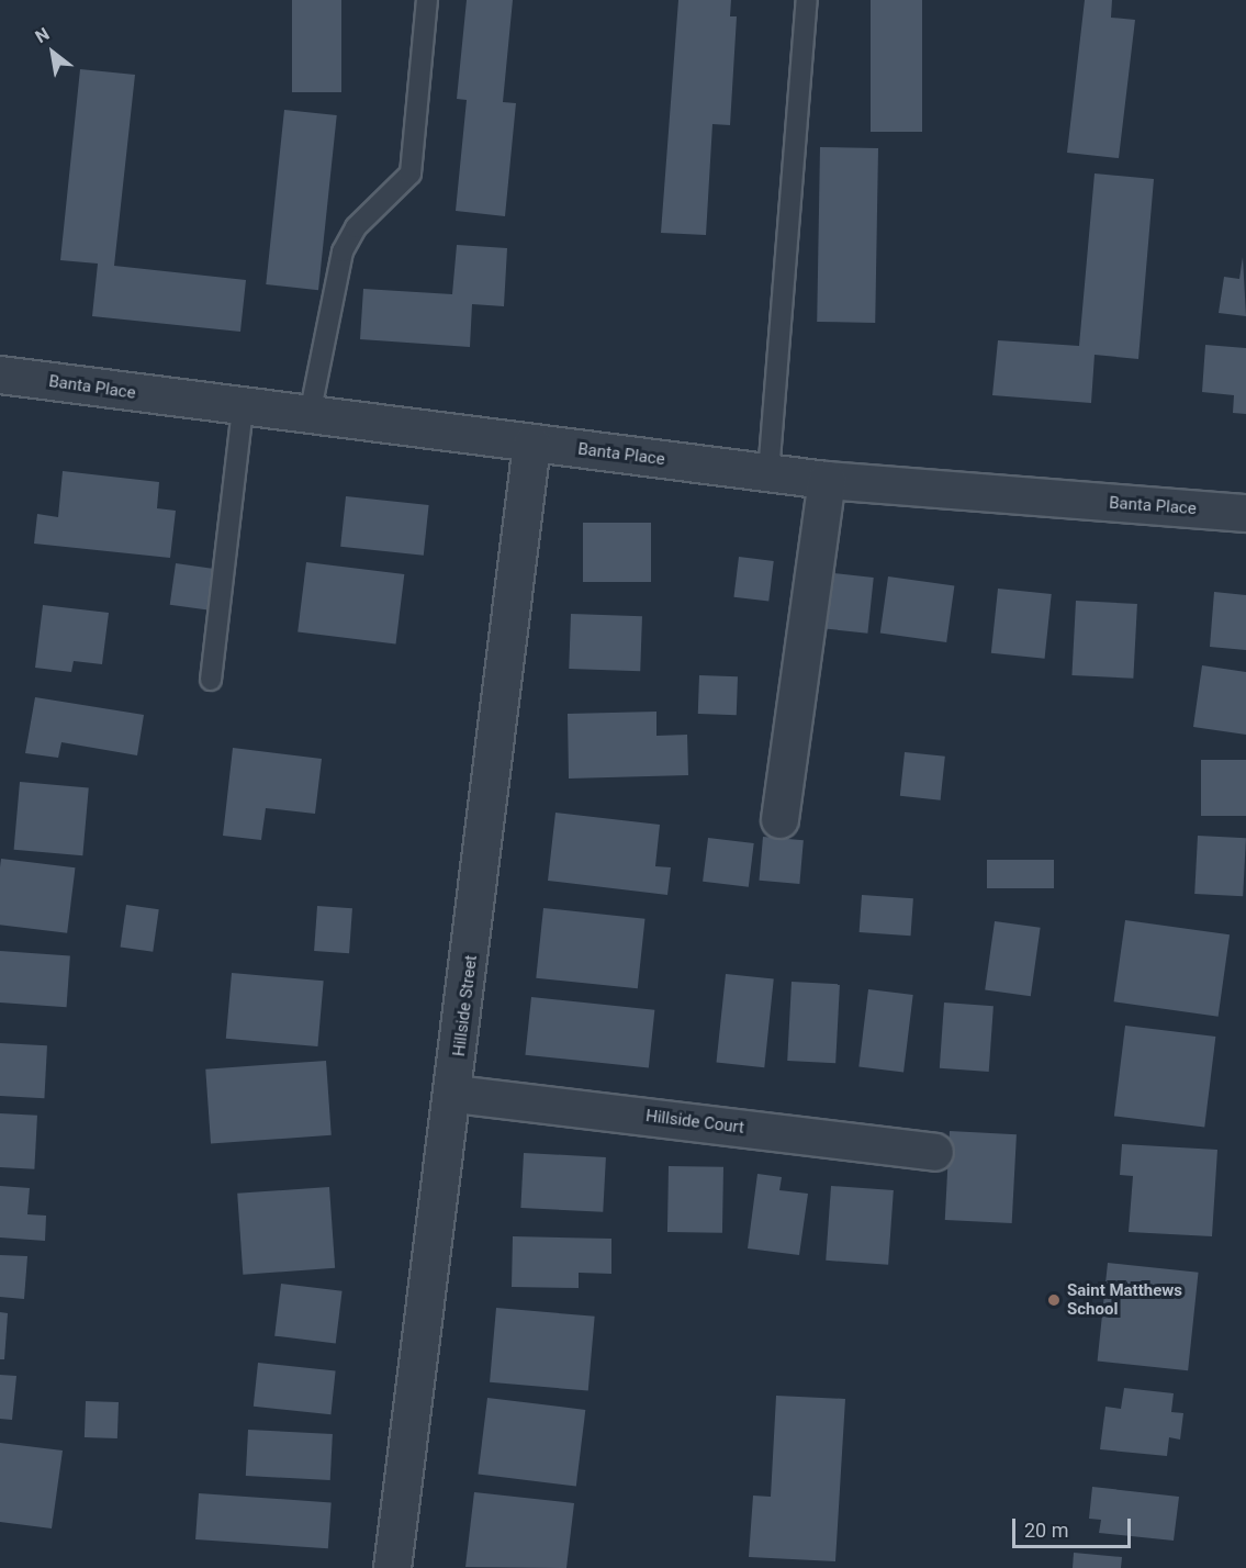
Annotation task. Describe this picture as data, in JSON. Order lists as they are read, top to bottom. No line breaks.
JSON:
{"streets":{"street":["Banta Place","Hillside Street","Hillside Court"]},"crossings":[["Banta Place","Hillside Street"],["Hillside Street","Hillside Court"]],"places":["Saint Matthews School"],"scale_bar":"20 m","north":"top left"}
